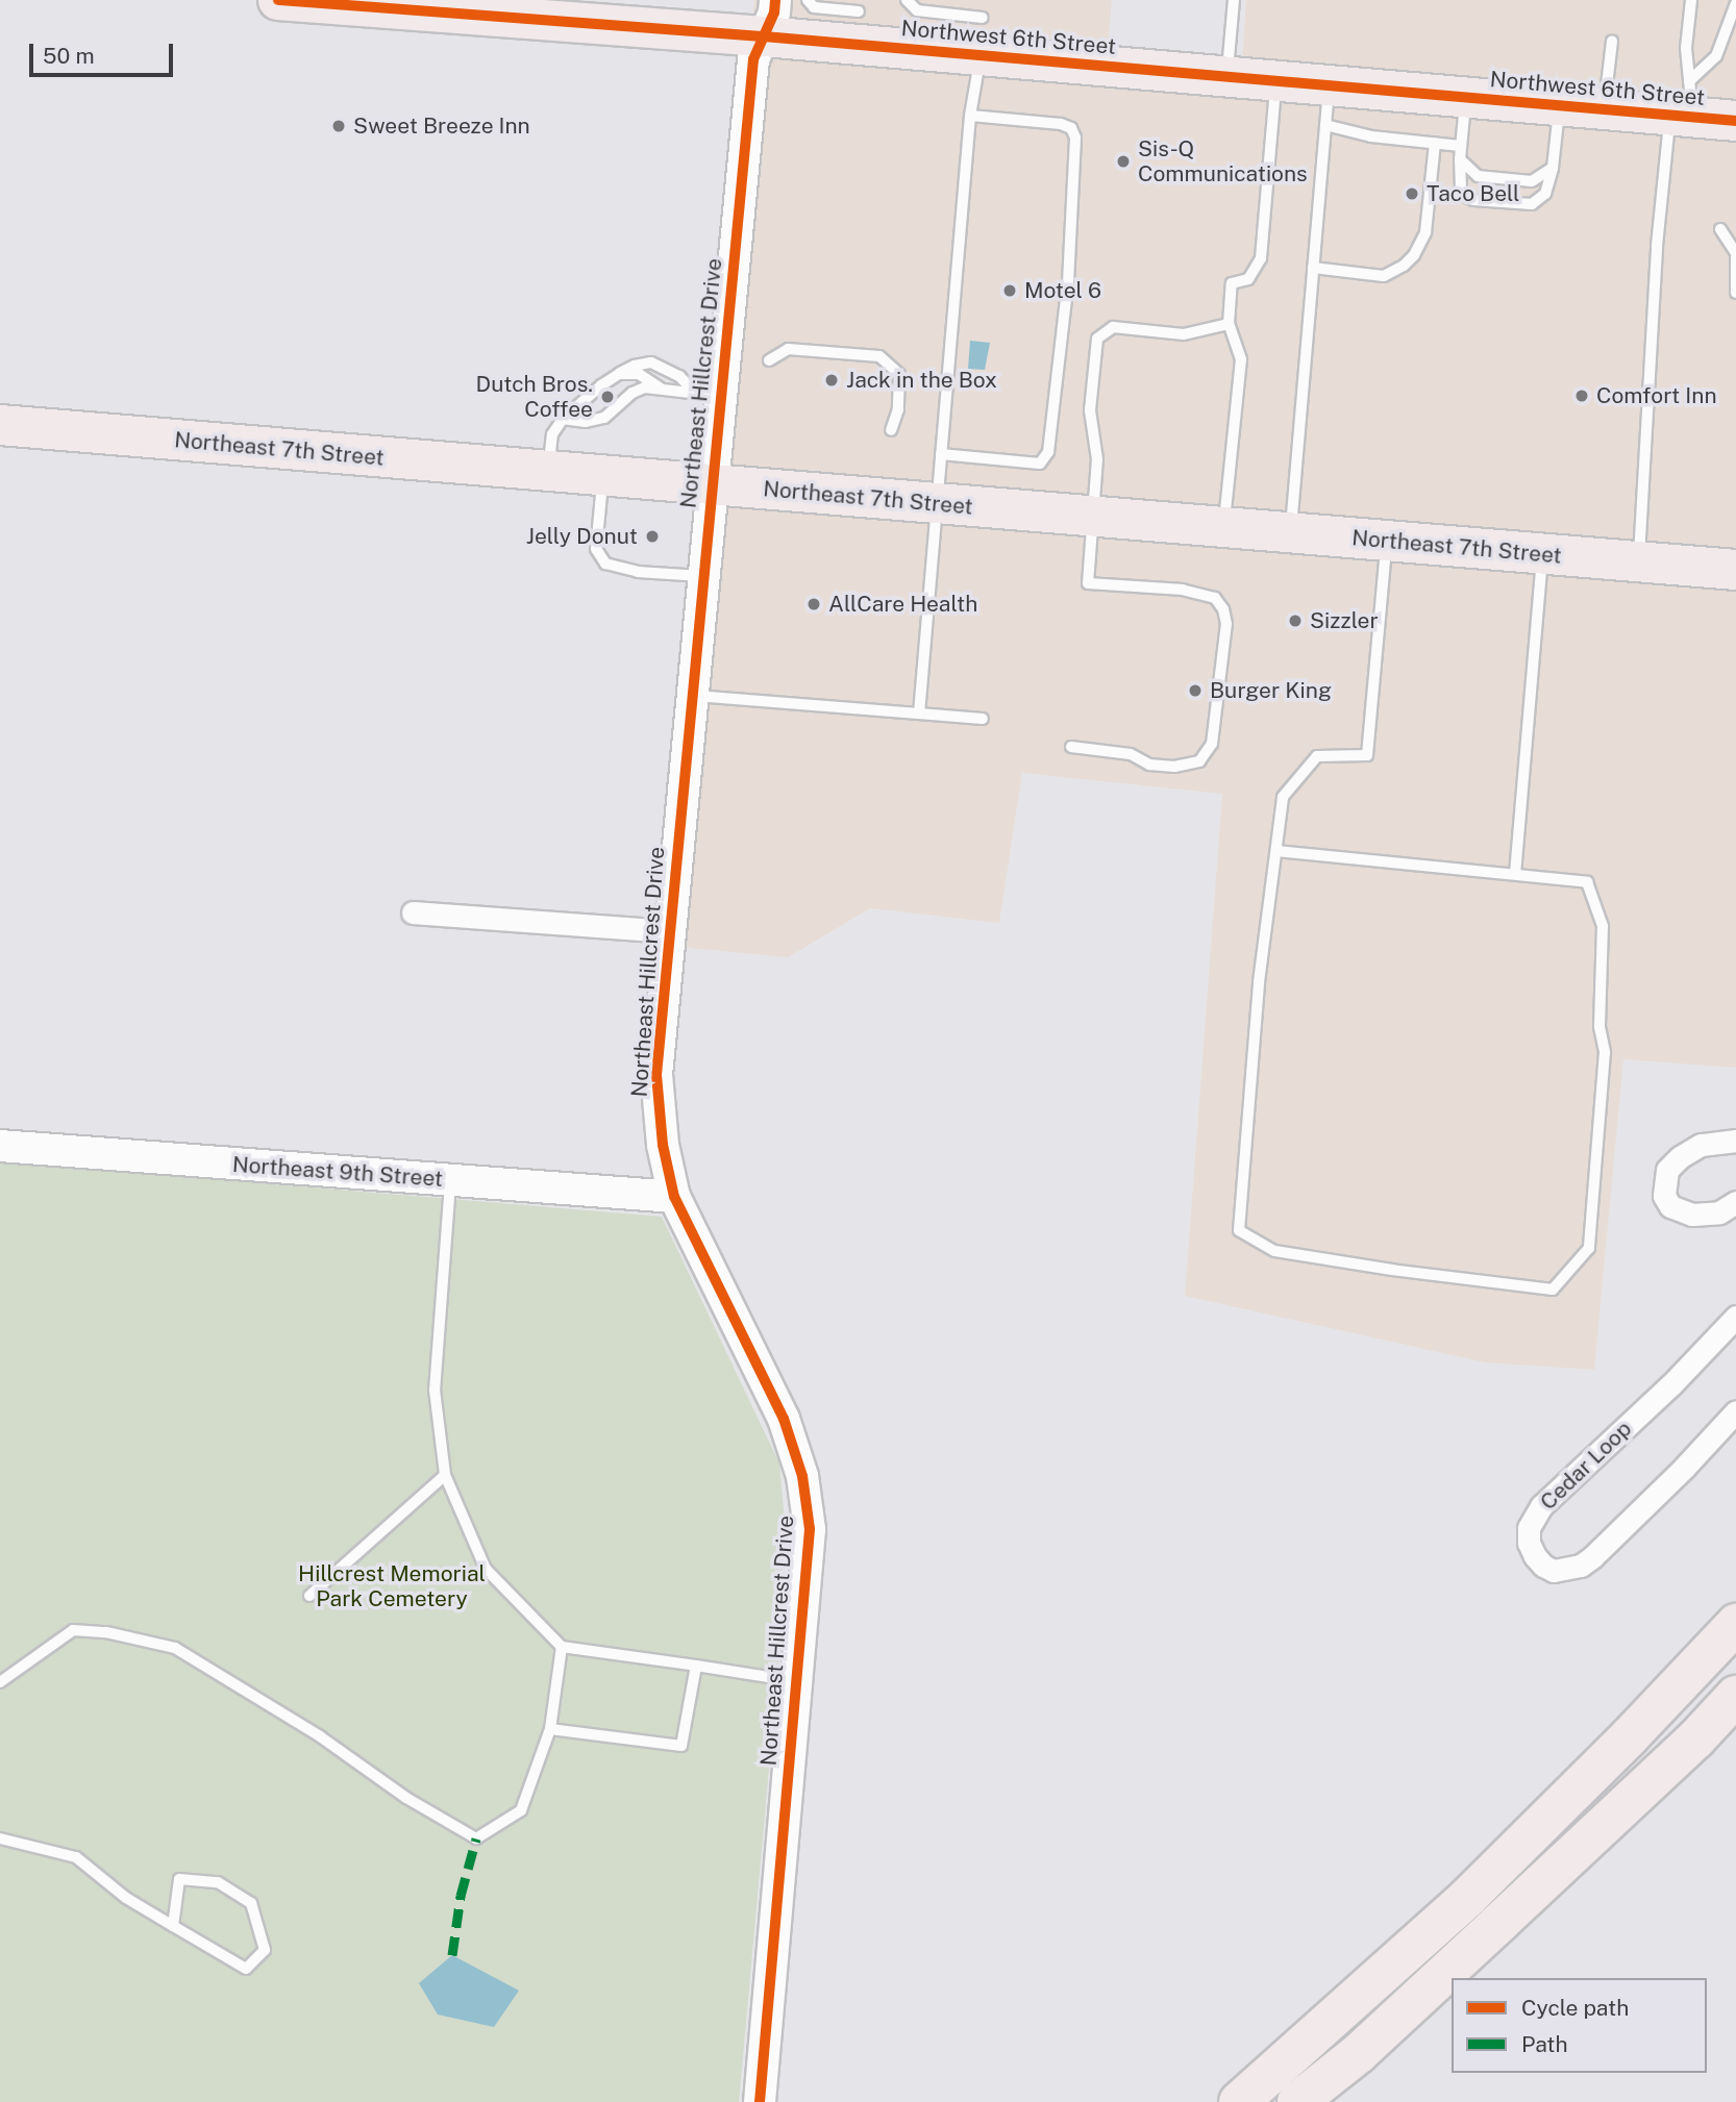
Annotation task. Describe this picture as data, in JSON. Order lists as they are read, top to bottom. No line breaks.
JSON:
{"streets":{"highway":["Northwest 6th Street","Northeast 7th Street"],"street":["Northeast Hillcrest Drive","Northeast 9th Street","Cedar Loop"]},"crossings":[["Northwest 6th Street","Northeast Hillcrest Drive"],["Northeast Hillcrest Drive","Northeast 7th Street"],["Northeast Hillcrest Drive","Northeast 9th Street"]],"parks":["Hillcrest Memorial Park Cemetery"],"places":["Sweet Breeze Inn","Sis-Q Communications","Taco Bell","Motel 6","Jack in the Box","Comfort Inn","Dutch Bros. Coffee","Jelly Donut","AllCare Health","Sizzler","Burger King"],"legend":["Cycle path","Path"],"scale_bar":"50 m"}
